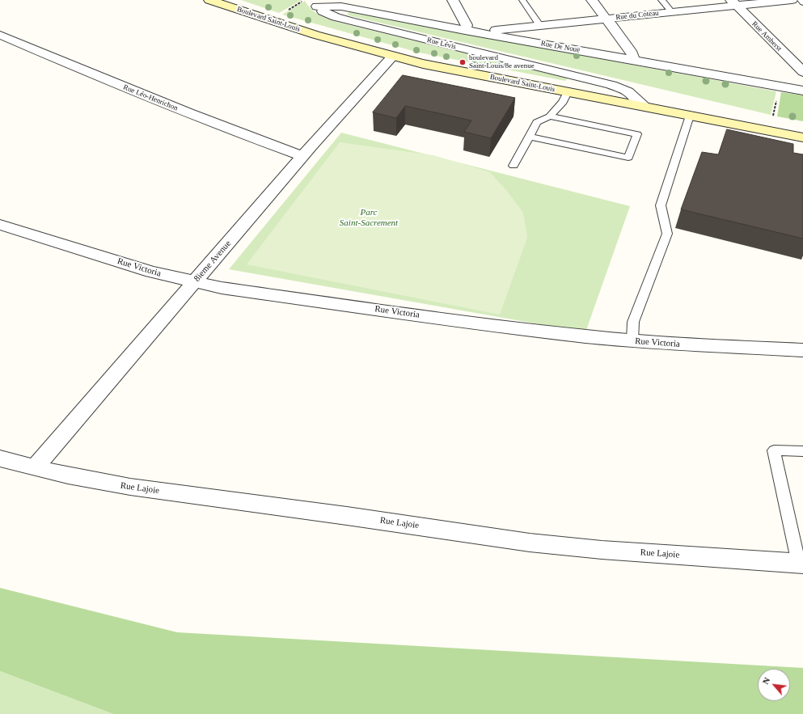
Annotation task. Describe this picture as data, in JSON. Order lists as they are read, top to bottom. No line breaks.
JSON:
{"streets":{"street":["Rue du Coteau","Boulevard Saint-Louis","Rue Amherst","Rue Lévis","Rue De Nouë","Rue Léo-Henrichon","8ieme Avenue","Rue Victoria","Rue Lajoie"]},"crossings":[["Rue du Coteau","Rue Amherst"],["Rue du Coteau","Rue De Nouë"],["Boulevard Saint-Louis","Rue Lévis"],["Boulevard Saint-Louis","8ieme Avenue"],["Rue Lévis","Rue De Nouë"],["Rue Léo-Henrichon","8ieme Avenue"],["8ieme Avenue","Rue Victoria"],["8ieme Avenue","Rue Lajoie"]],"parks":["Parc Saint-Sacrement"],"places":["boulevard Saint-Louis/8e avenue"],"north":"top left"}
